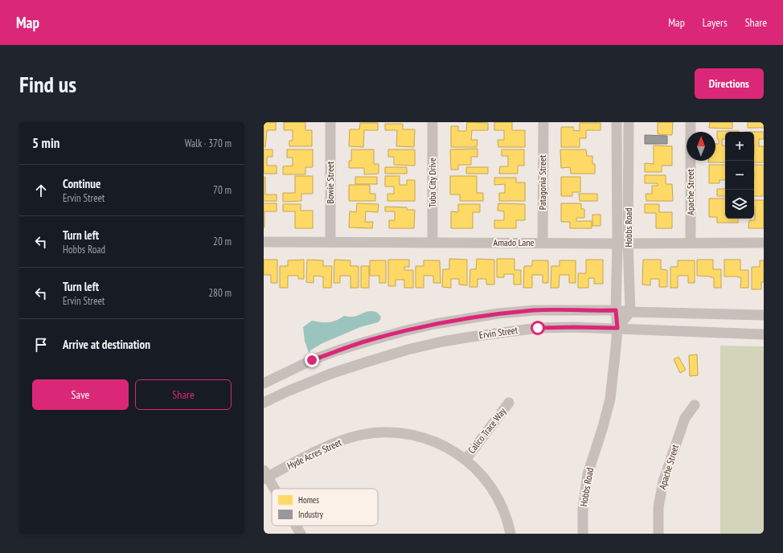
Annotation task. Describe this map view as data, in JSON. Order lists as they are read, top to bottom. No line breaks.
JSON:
{"streets":{"street":["Bowie Street","Tuba City Drive","Patagonia Street","Apache Street","Hobbs Road","Amado Lane","Ervin Street","Calico Trace Way","Hyde Acres Street"]},"crossings":[["Bowie Street","Amado Lane"],["Tuba City Drive","Amado Lane"],["Patagonia Street","Amado Lane"],["Apache Street","Amado Lane"],["Hobbs Road","Amado Lane"],["Hobbs Road","Ervin Street"],["Calico Trace Way","Hyde Acres Street"]],"legend":["Homes","Industry"],"north":"top","page":{"header":"Map","nav":["Map","Layers","Share"],"buttons":["Directions",["Save","Share"]],"title":"Find us","heading":["5 min","Walk · 370 m"],"map_buttons":["+","−"],"list":[["Continue","Ervin Street","70 m"],["Turn left","Hobbs Road","20 m"],["Turn left","Ervin Street","280 m"],"Arrive at destination"]}}
